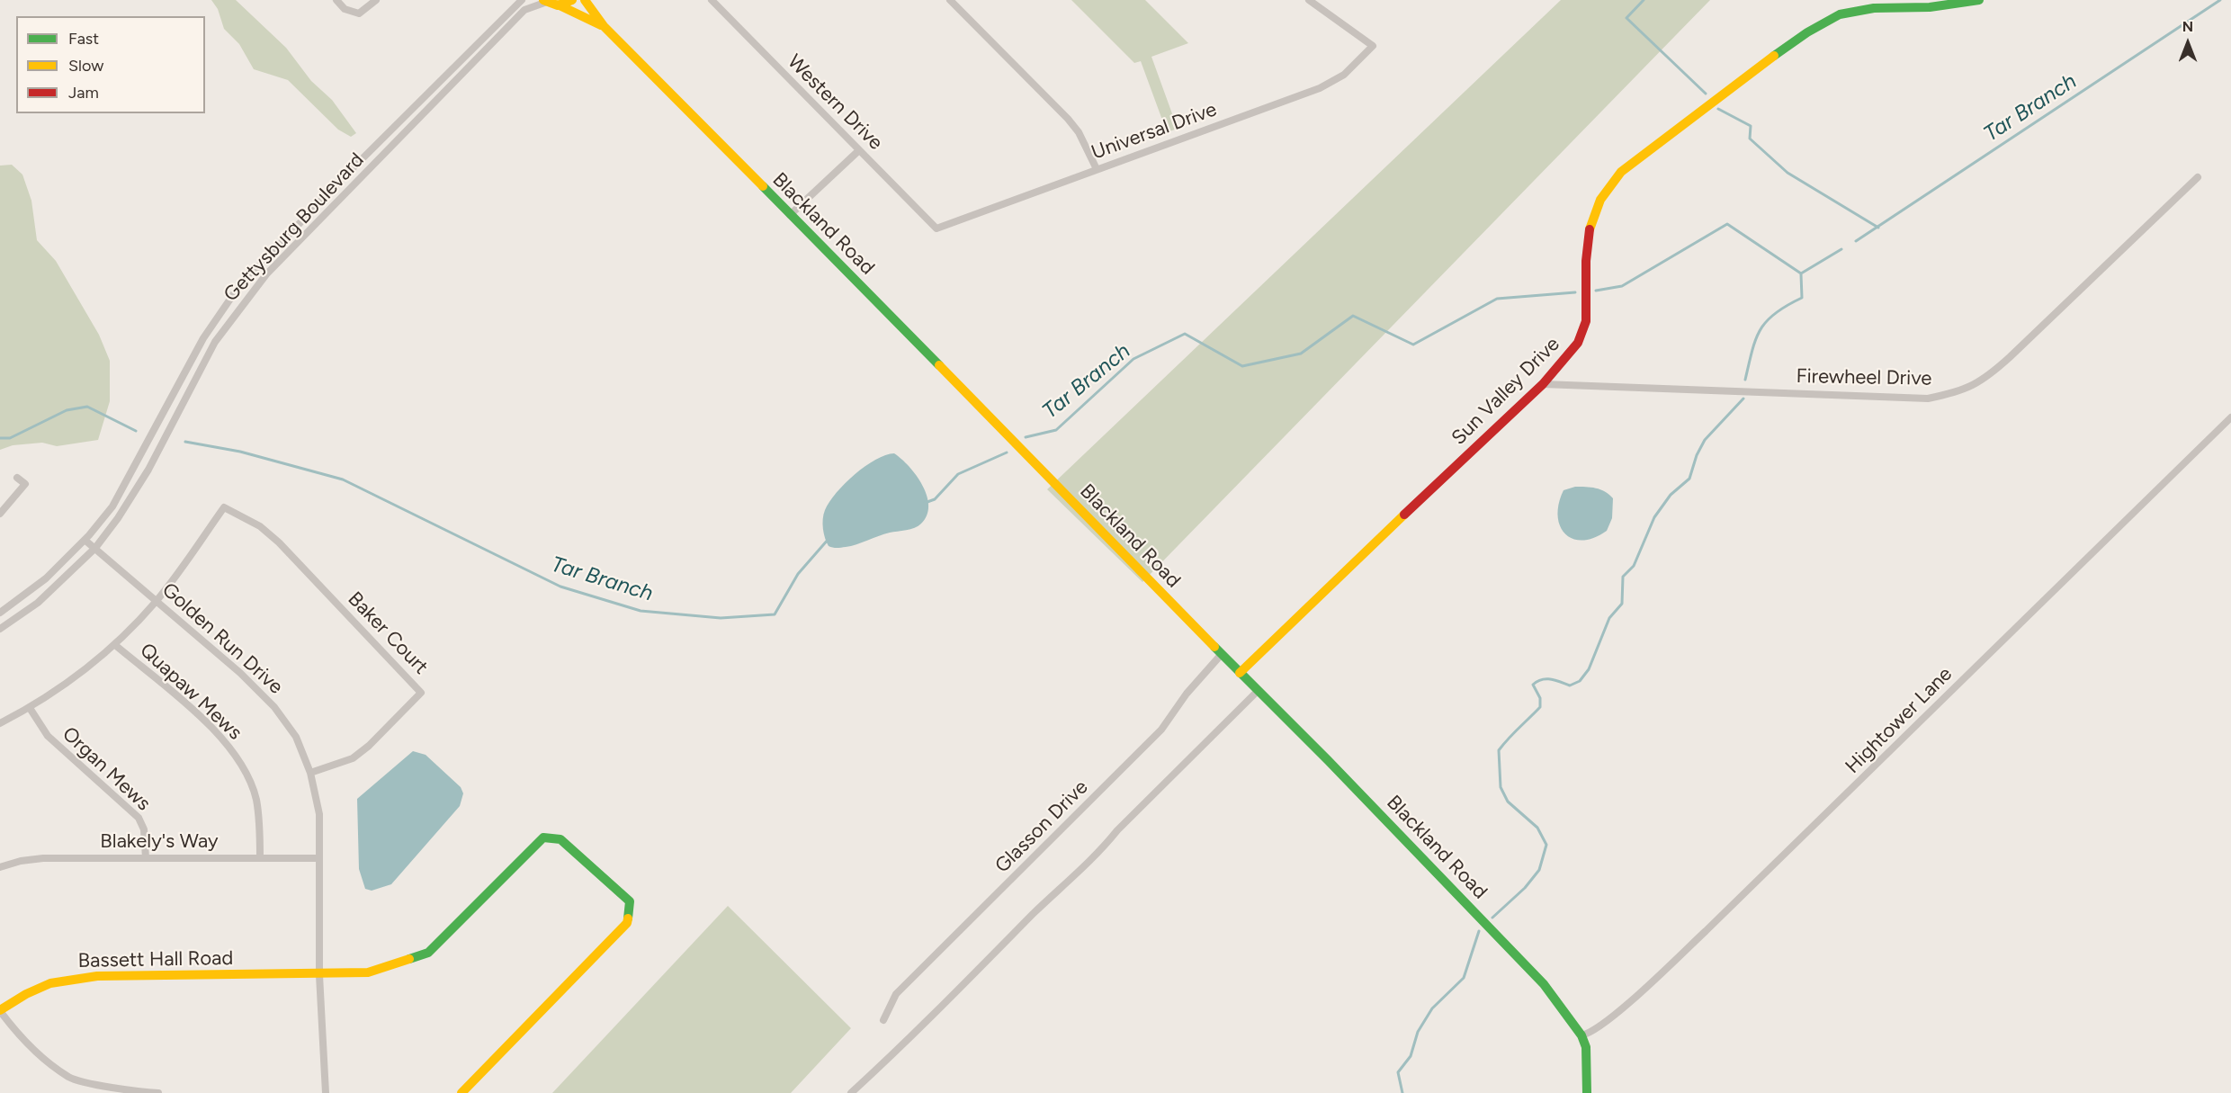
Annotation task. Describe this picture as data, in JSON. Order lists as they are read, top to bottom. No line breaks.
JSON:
{"streets":{"street":["Western Drive","Universal Drive","Blackland Road","Gettysburg Boulevard","Firewheel Drive","Sun Valley Drive","Baker Court","Golden Run Drive","Quapaw Mews","Hightower Lane","Organ Mews","Glasson Drive","Blakely's Way","Bassett Hall Road"]},"crossings":[["Western Drive","Universal Drive"],["Blackland Road","Gettysburg Boulevard"],["Blackland Road","Sun Valley Drive"],["Blackland Road","Hightower Lane"],["Blackland Road","Glasson Drive"],["Gettysburg Boulevard","Golden Run Drive"],["Firewheel Drive","Sun Valley Drive"],["Baker Court","Golden Run Drive"],["Golden Run Drive","Blakely's Way"],["Golden Run Drive","Bassett Hall Road"],["Quapaw Mews","Blakely's Way"],["Organ Mews","Blakely's Way"]],"water":["Tar Branch"],"legend":["Fast","Slow","Jam"],"north":"top"}
